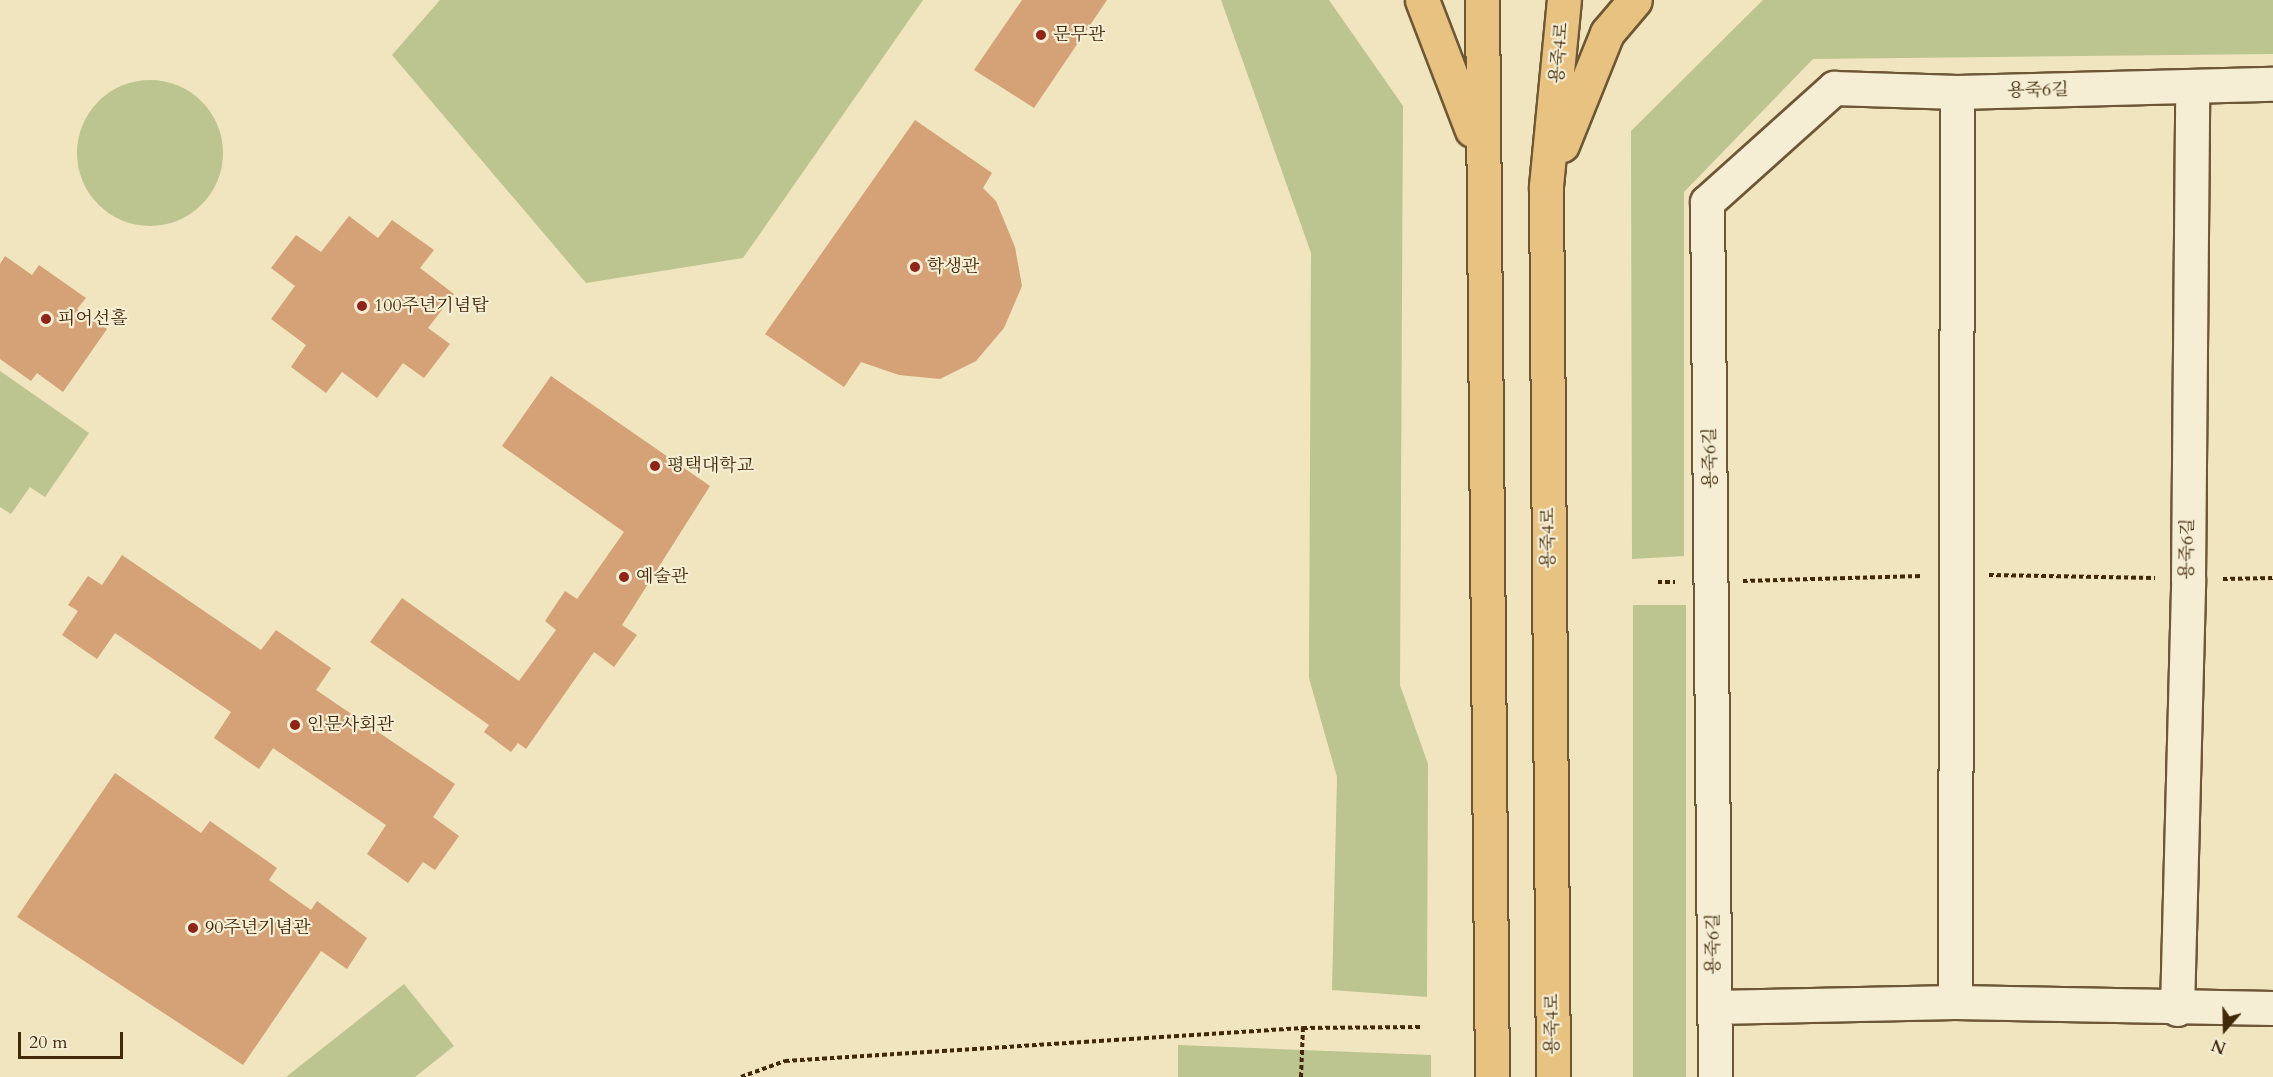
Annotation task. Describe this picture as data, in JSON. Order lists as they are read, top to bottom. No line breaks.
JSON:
{"streets":{"main road":["용죽4로"],"street":["용죽6길"]},"places":["문무관","학생관","100주년기념탑","피어선홀","평택대학교","예술관","인문사회관","90주년기념관"],"scale_bar":"20 m","north":"bottom"}
